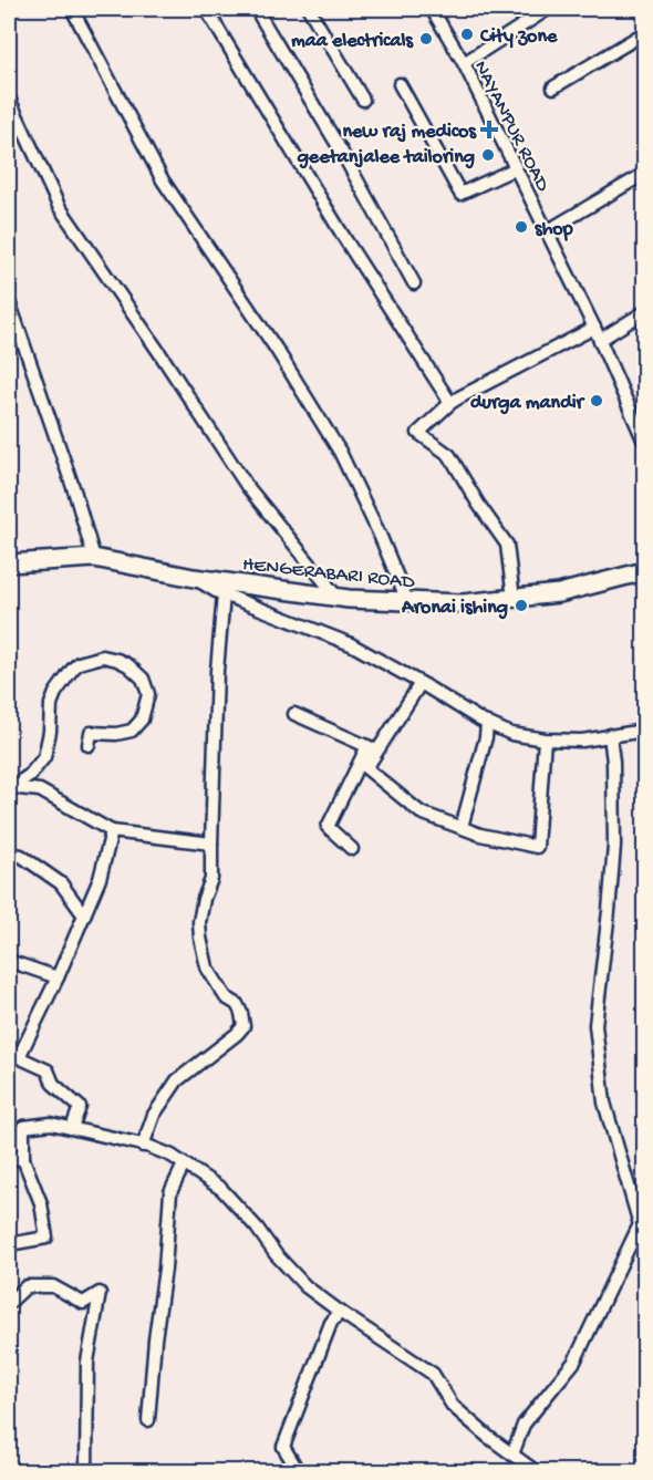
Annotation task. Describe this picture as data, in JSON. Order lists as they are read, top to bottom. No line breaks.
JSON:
{"streets":{"main road":["HENGERABARI ROAD"],"street":["NAYANPUR ROAD"]},"places":{"other":["City zone","maa electricals","geetanjalee tailoring","shop","durga mandir","Aronai ishing"],"health":["new raj medicos"]}}
